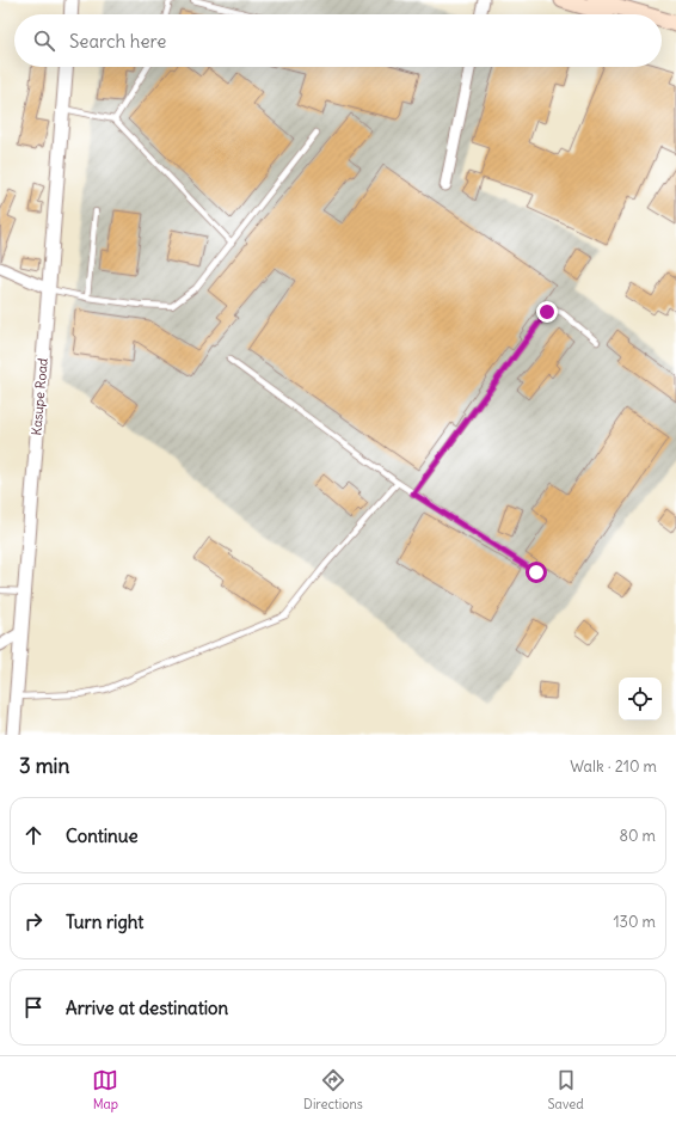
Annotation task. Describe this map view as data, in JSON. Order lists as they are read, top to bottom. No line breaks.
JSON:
{"streets":{"street":["Kasupe Road"]},"page":{"search":"Search here","heading":["3 min","Walk · 210 m"],"list":[["Continue","80 m"],["Turn right","130 m"],"Arrive at destination"],"nav":["Map","Directions","Saved"]}}
